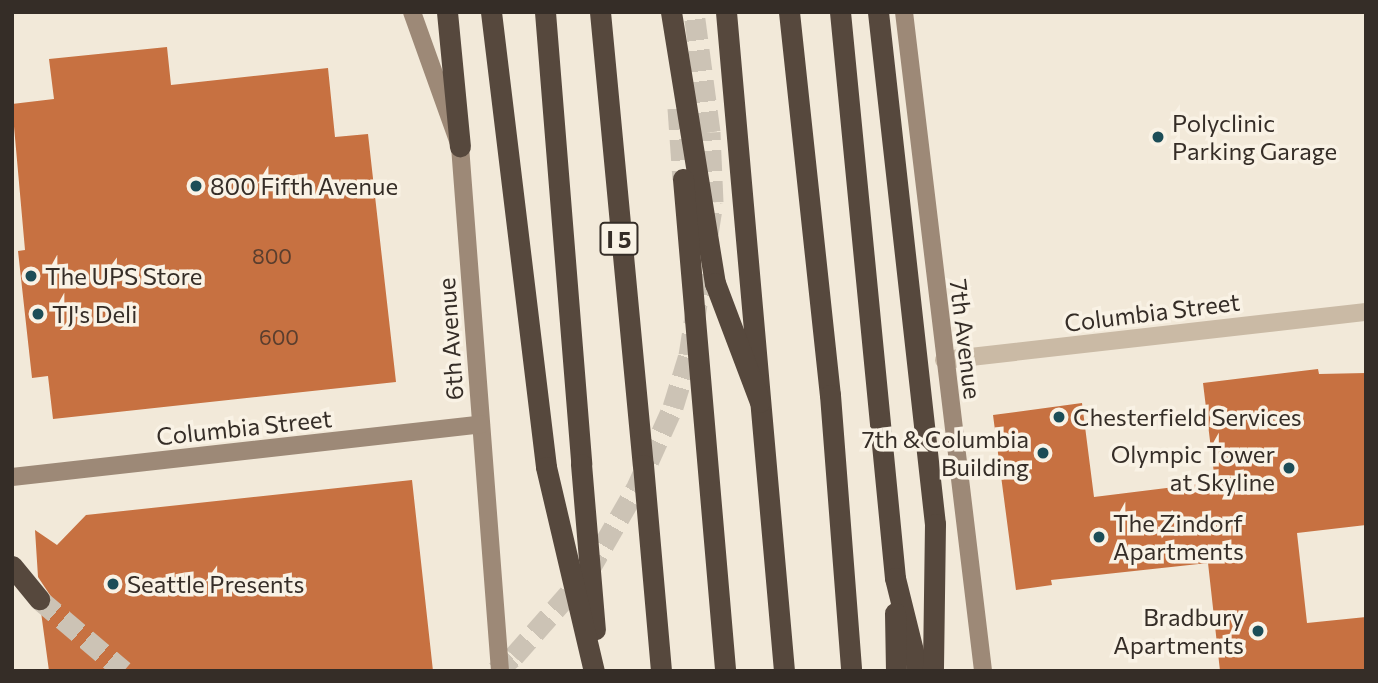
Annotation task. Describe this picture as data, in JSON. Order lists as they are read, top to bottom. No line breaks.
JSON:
{"streets":{"highway":["I 5"],"street":["Columbia Street","6th Avenue","7th Avenue"]},"crossings":[["Columbia Street","6th Avenue"],["Columbia Street","7th Avenue"]],"places":["Polyclinic Parking Garage","800 Fifth Avenue","The UPS Store","TJ's Deli","Chesterfield Services","7th & Columbia Building","Olympic Tower at Skyline","The Zindorf Apartments","Seattle Presents","Bradbury Apartments"],"house_numbers":["800","600"]}
